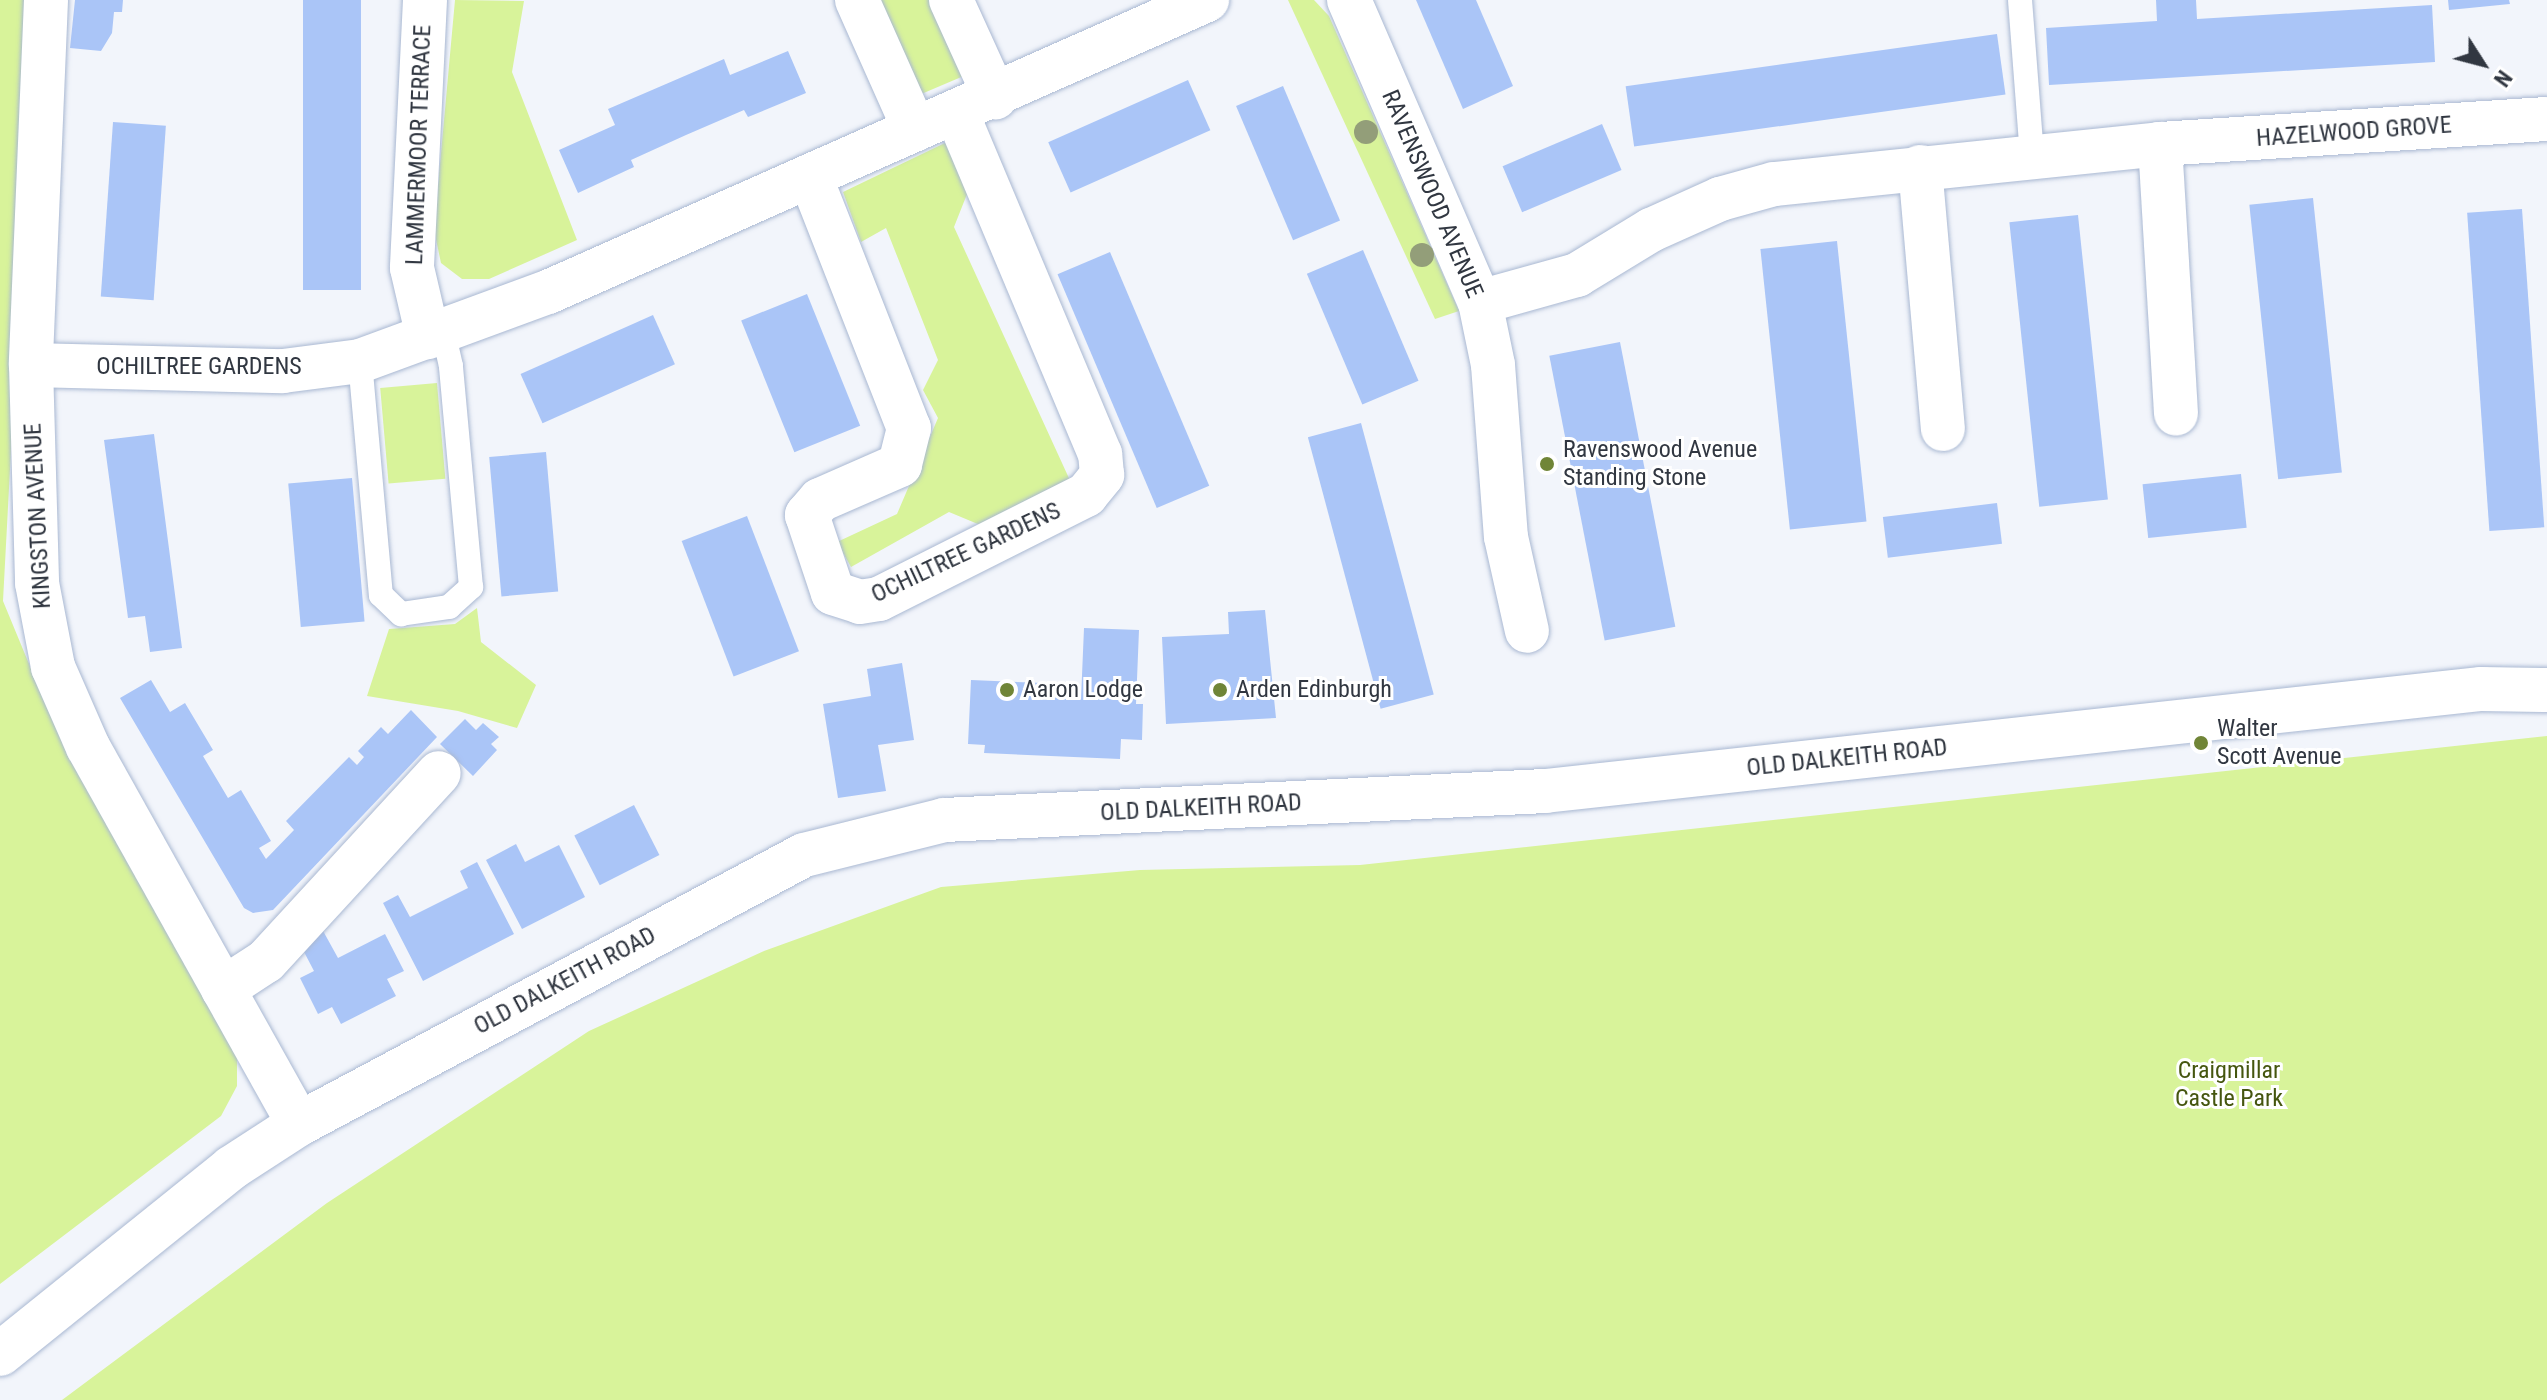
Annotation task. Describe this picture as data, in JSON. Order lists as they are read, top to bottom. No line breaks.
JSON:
{"streets":{"street":["HAZELWOOD GROVE","LAMMERMOOR TERRACE","RAVENSWOOD AVENUE","OCHILTREE GARDENS","KINGSTON AVENUE","OLD DALKEITH ROAD"]},"crossings":[["HAZELWOOD GROVE","RAVENSWOOD AVENUE"],["LAMMERMOOR TERRACE","OCHILTREE GARDENS"],["OCHILTREE GARDENS","KINGSTON AVENUE"],["KINGSTON AVENUE","OLD DALKEITH ROAD"]],"parks":["Craigmillar Castle Park"],"places":["Ravenswood Avenue Standing Stone","Aaron Lodge","Arden Edinburgh","Walter Scott Avenue"],"north":"bottom right"}
